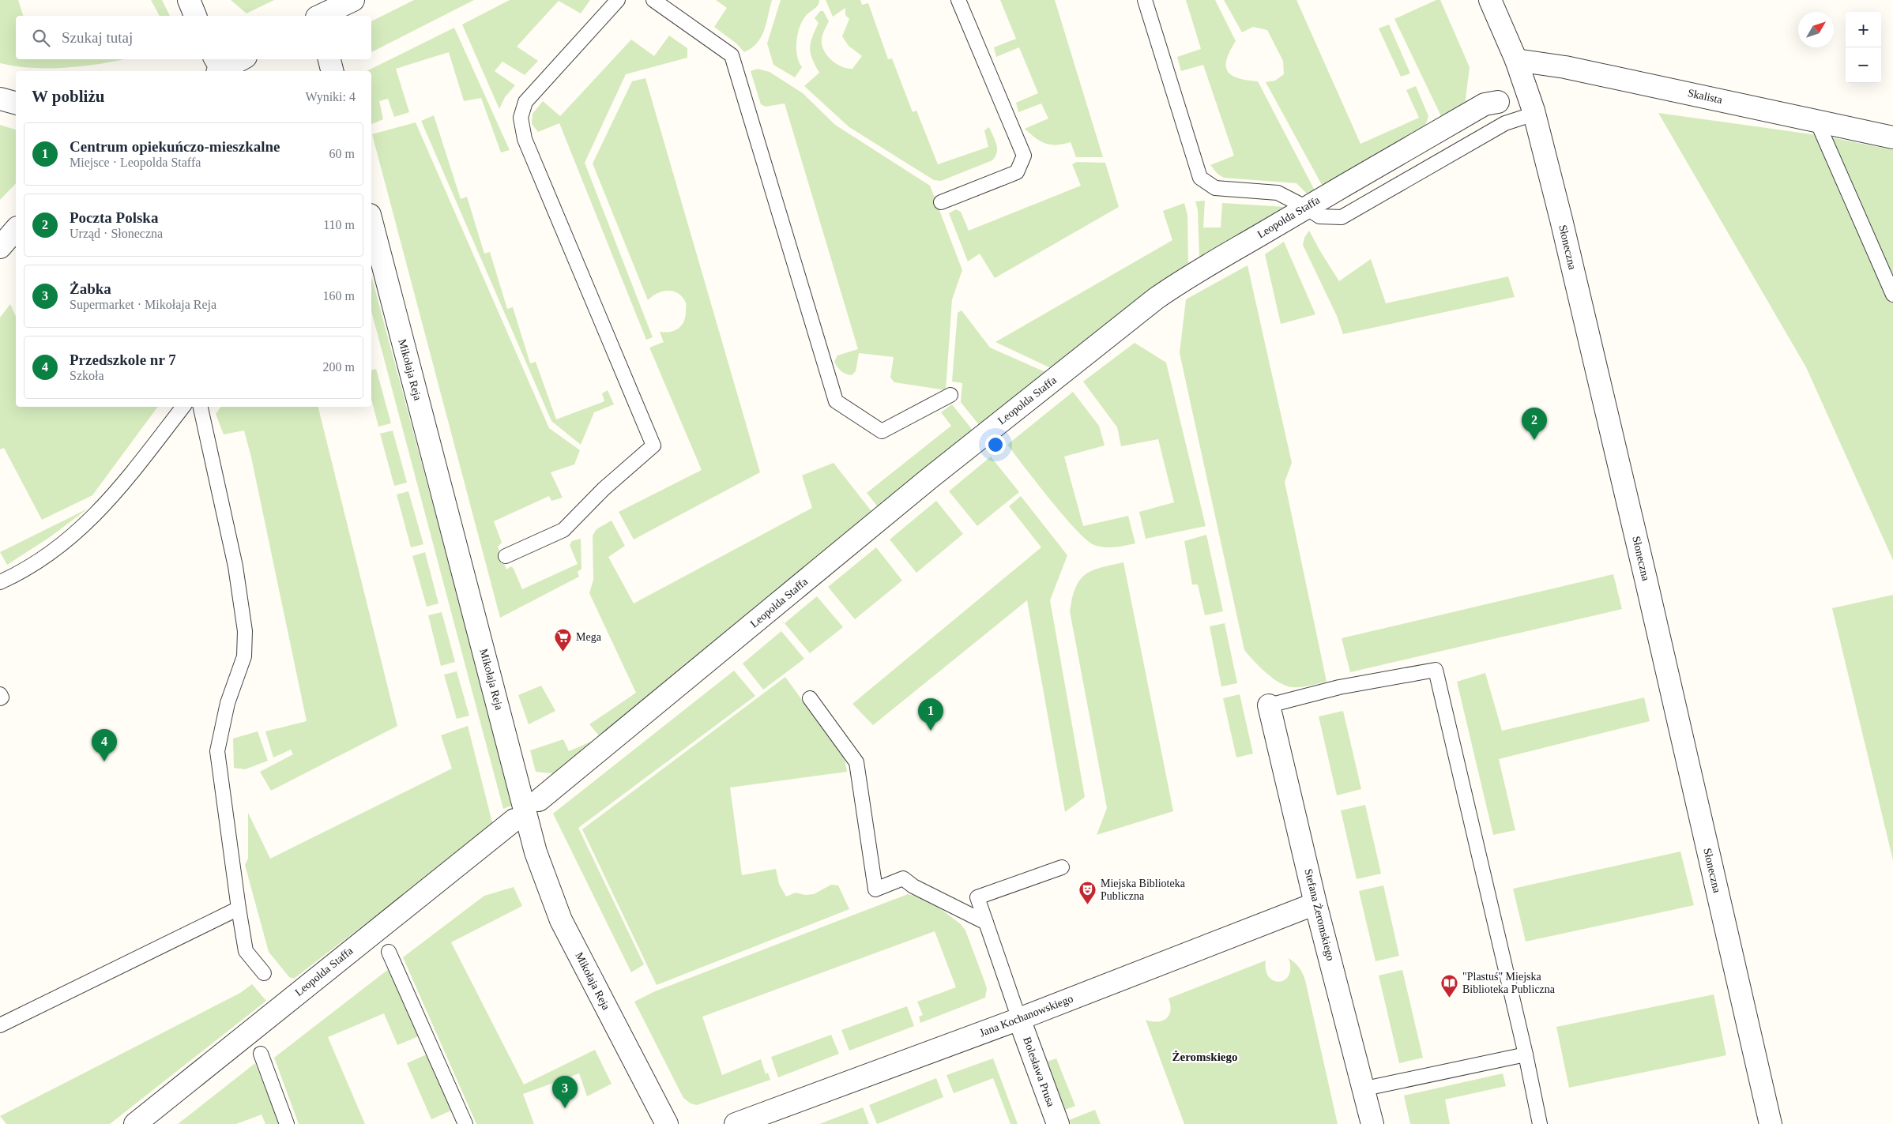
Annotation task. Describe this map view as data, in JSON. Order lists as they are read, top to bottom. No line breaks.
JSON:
{"streets":{"street":["Skalista","Leopolda Staffa","Słoneczna","Mikołaja Reja","Stefana Żeromskiego","Jana Kochanowskiego","Bolesława Prusa"]},"crossings":[["Skalista","Słoneczna"],["Stefana Żeromskiego","Jana Kochanowskiego"],["Jana Kochanowskiego","Bolesława Prusa"]],"districts":["Żeromskiego"],"places":{"supermarket":["Mega"],"theatre":["Miejska Biblioteka Publiczna"],"library":["\"Plastuś\" Miejska Biblioteka Publiczna"]},"north":"top right","page":{"map_buttons":["+","−"],"search":"Szukaj tutaj","heading":["W pobliżu","Wyniki: 4"],"list":[{"mark":"1","name":"Centrum opiekuńczo-mieszkalne","note":"Miejsce · Leopolda Staffa","value":"60 m"},{"mark":"2","name":"Poczta Polska","note":"Urząd · Słoneczna","value":"110 m"},{"mark":"3","name":"Żabka","note":"Supermarket · Mikołaja Reja","value":"160 m"},{"mark":"4","name":"Przedszkole nr 7","note":"Szkoła","value":"200 m"}],"pins":["2","1","4","3"]}}
